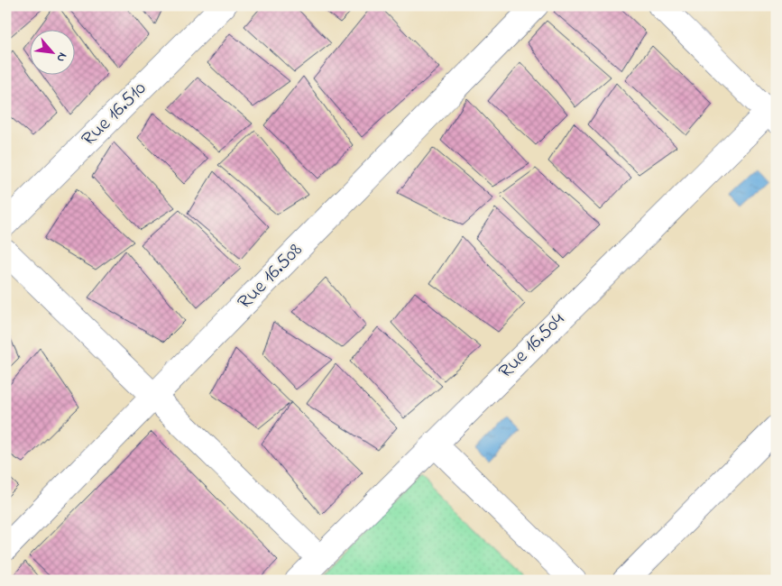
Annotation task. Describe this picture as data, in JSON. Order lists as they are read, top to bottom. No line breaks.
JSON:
{"streets":{"street":["Rue 16.510","Rue 16.508","Rue 16.504"]},"north":"bottom right"}
